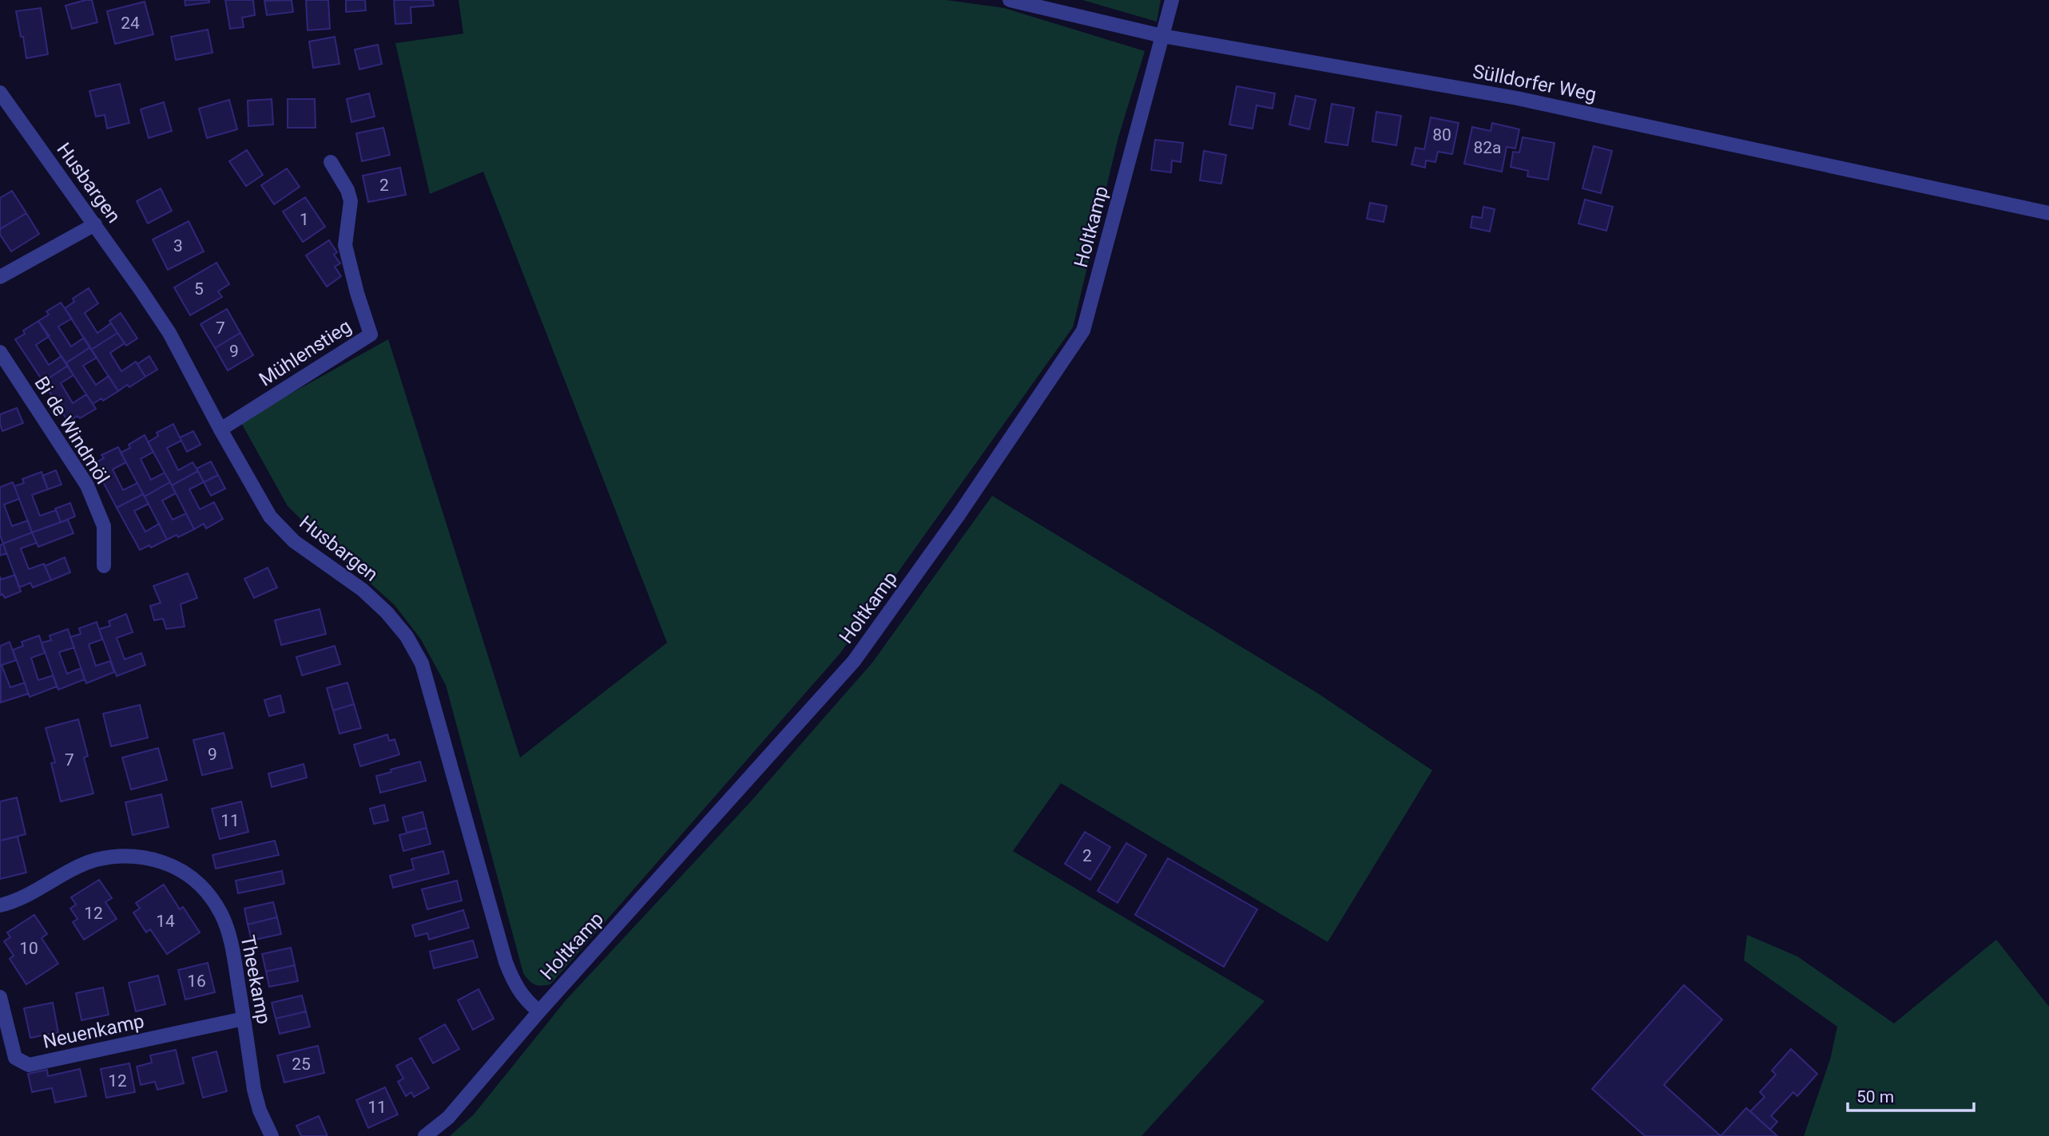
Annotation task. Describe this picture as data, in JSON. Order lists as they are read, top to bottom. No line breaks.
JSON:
{"streets":{"street":["Sülldorfer Weg","Husbargen","Holtkamp","Mühlenstieg","Bi de Windmöl","Theekamp","Neuenkamp"]},"crossings":[["Sülldorfer Weg","Holtkamp"],["Husbargen","Holtkamp"],["Husbargen","Mühlenstieg"],["Theekamp","Neuenkamp"]],"house_numbers":["24","80","82a","2","1","3","5","7","9","9","7","11","2","12","14","10","16","25","12","11"],"scale_bar":"50 m"}
